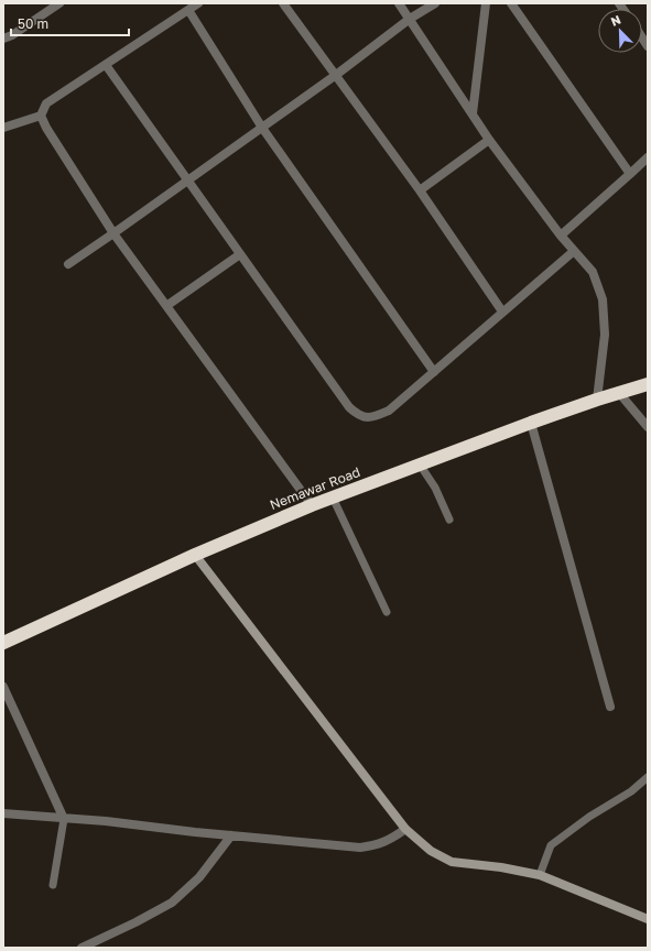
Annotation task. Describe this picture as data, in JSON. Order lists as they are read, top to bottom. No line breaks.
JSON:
{"streets":{"highway":["Nemawar Road"]},"scale_bar":"50 m","north":"top left"}
